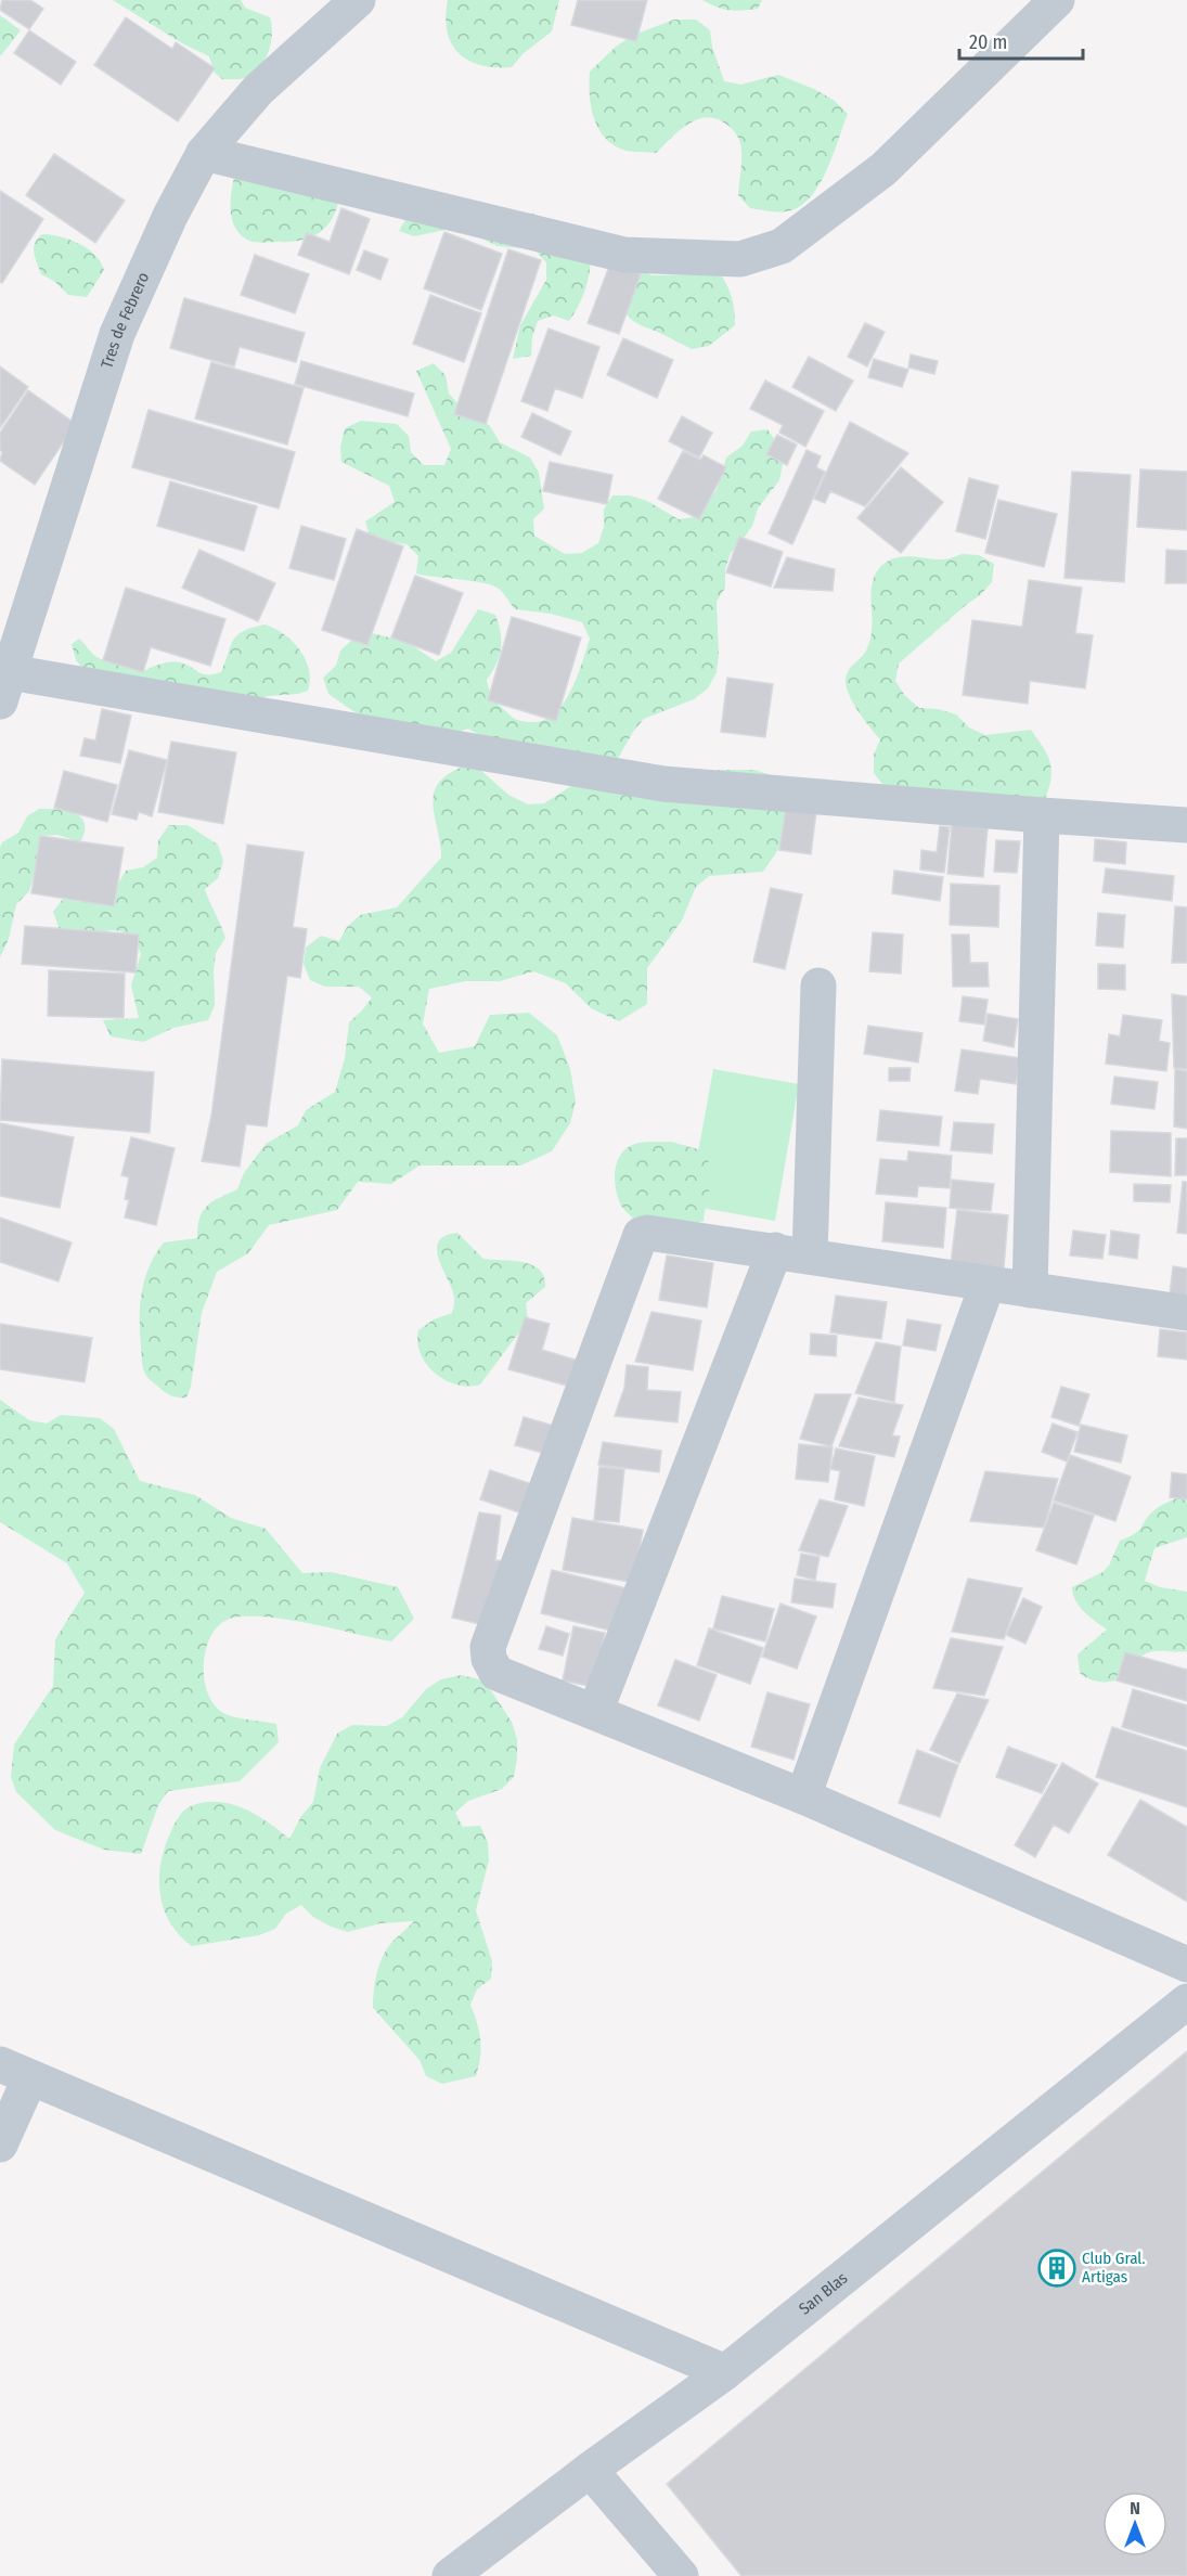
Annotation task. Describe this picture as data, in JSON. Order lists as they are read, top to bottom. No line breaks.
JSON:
{"streets":{"street":["Tres de Febrero","San Blas"]},"places":{"building":["Club Gral. Artigas"]},"scale_bar":"20 m","north":"top"}
